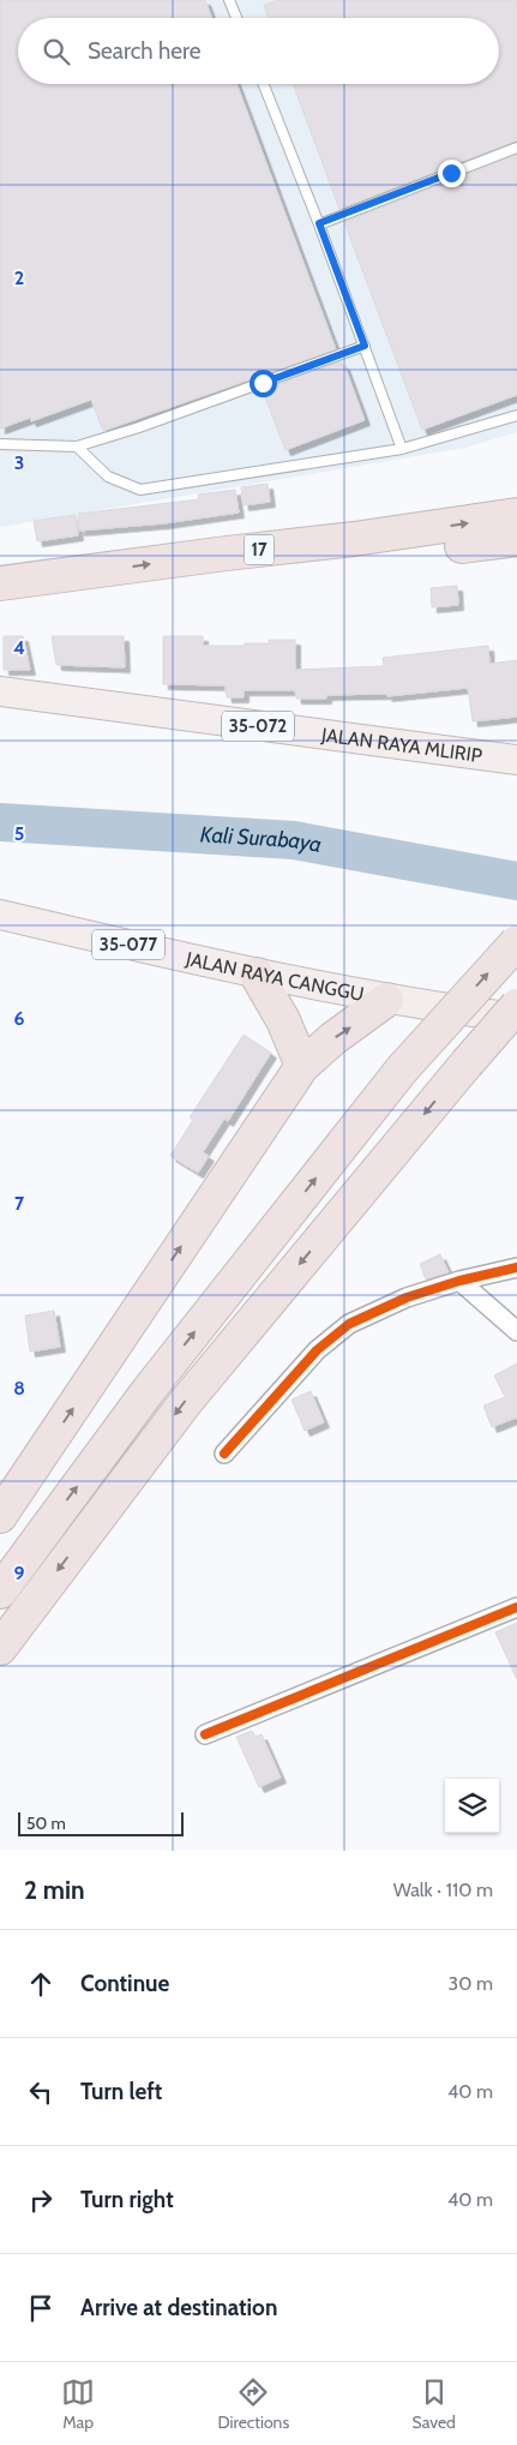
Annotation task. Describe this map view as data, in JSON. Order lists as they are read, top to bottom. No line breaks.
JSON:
{"streets":{"highway":["17"],"main road":["35-072","JALAN RAYA MLIRIP","35-077","JALAN RAYA CANGGU"]},"water":["Kali Surabaya"],"scale_bar":"50 m","page":{"search":"Search here","scale":"50 m","heading":["2 min","Walk · 110 m"],"list":[["Continue","30 m"],["Turn left","40 m"],["Turn right","40 m"],"Arrive at destination"],"nav":["Map","Directions","Saved"]},"grid":{"rows":["2","3","4","5","6","7","8","9"]}}
